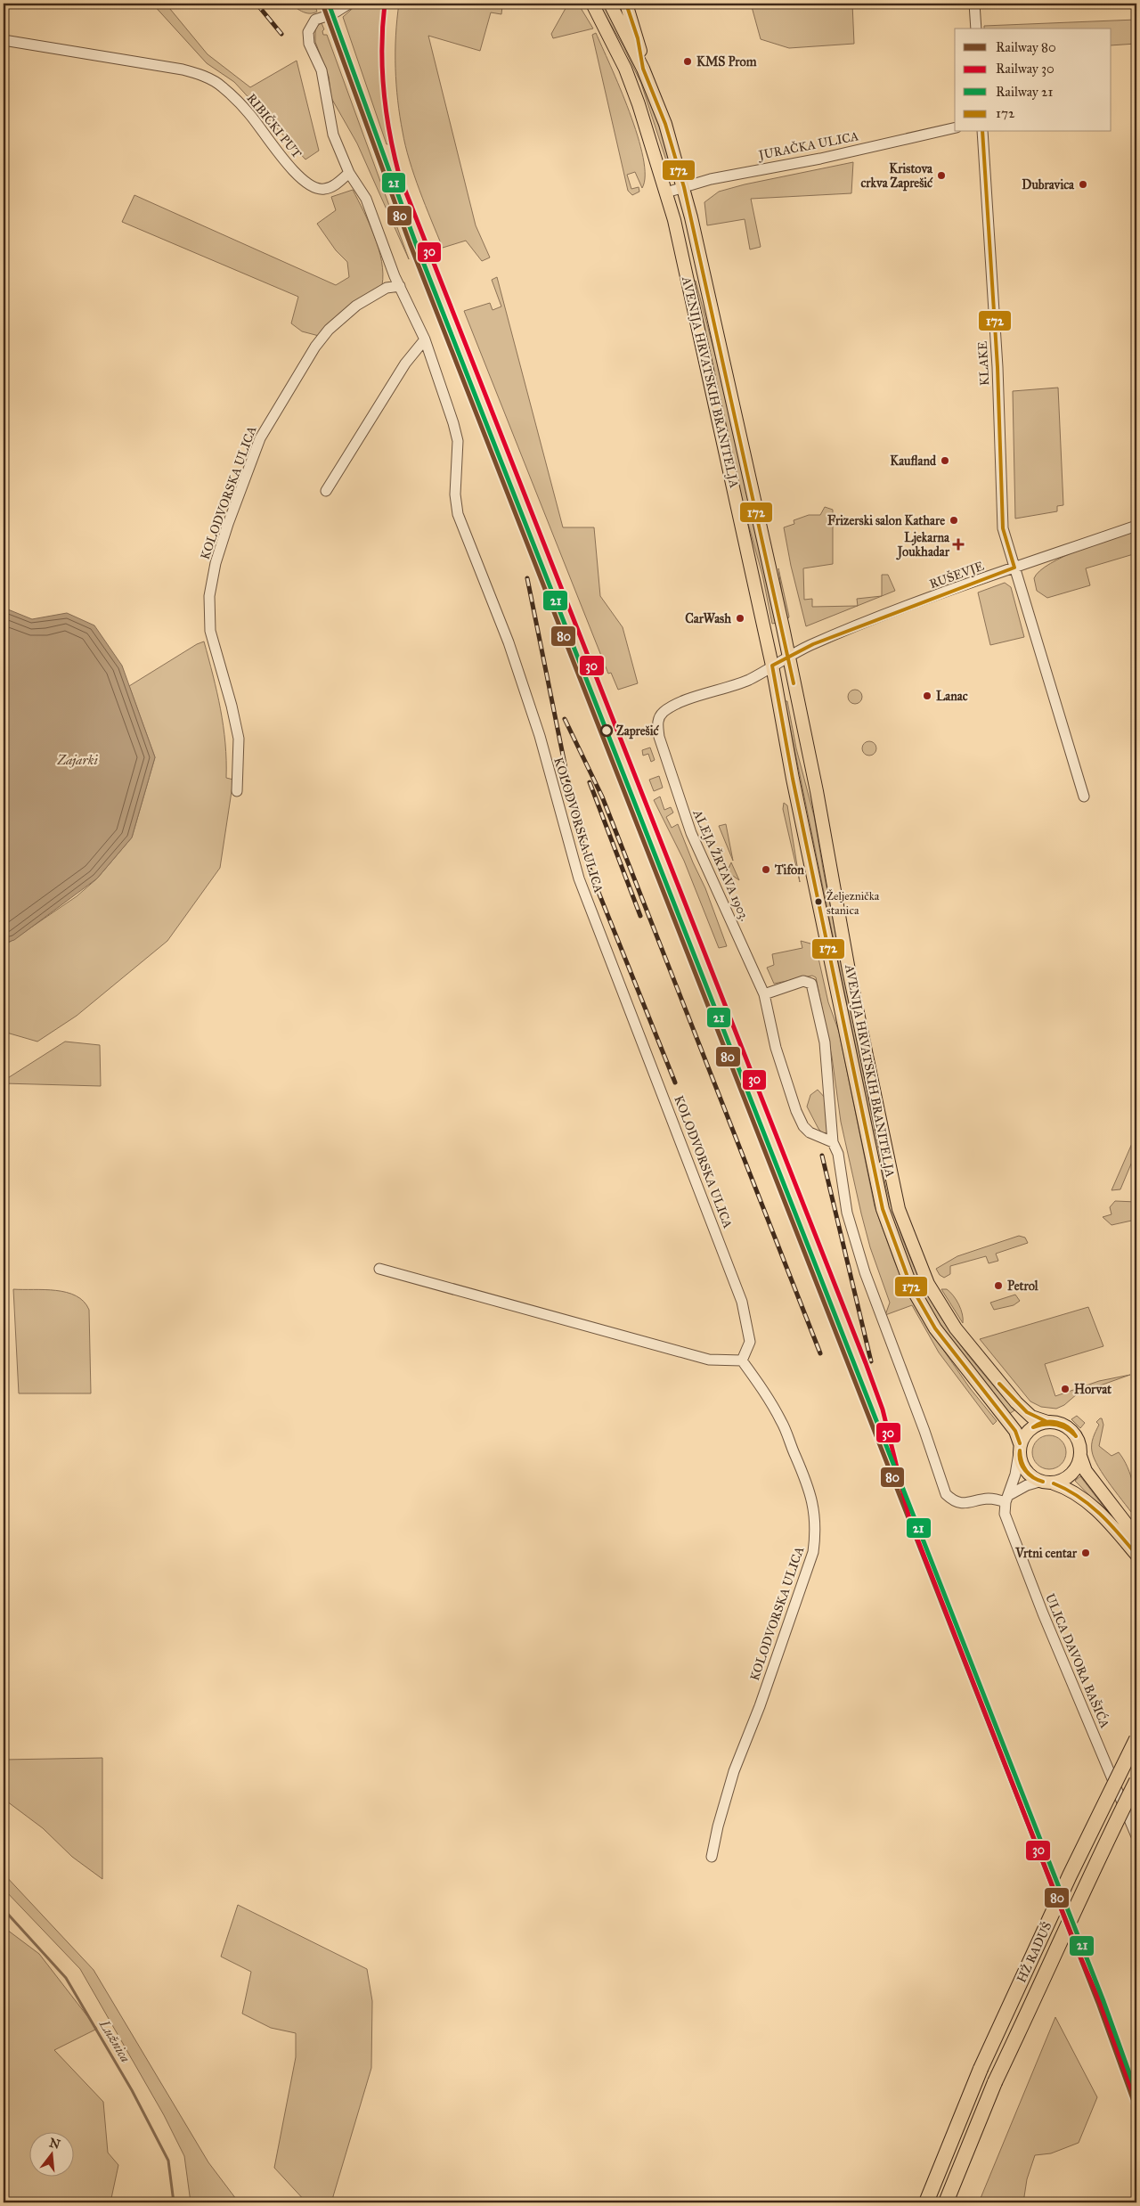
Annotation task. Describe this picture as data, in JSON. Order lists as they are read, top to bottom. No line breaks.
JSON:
{"streets":{"highway":["HŽ RADUŠ"],"main road":["AVENIJA HRVATSKIH BRANITELJA"],"street":["RIBIČKI PUT","JURAČKA ULICA","KLAKE","KOLODVORSKA ULICA","RUŠEVJE","ALEJA ŽRTAVA 1903.","ULICA DAVORA BAŠIĆA"]},"crossings":[["RIBIČKI PUT","KOLODVORSKA ULICA"],["JURAČKA ULICA","AVENIJA HRVATSKIH BRANITELJA"],["KLAKE","RUŠEVJE"],["AVENIJA HRVATSKIH BRANITELJA","RUŠEVJE"],["AVENIJA HRVATSKIH BRANITELJA","ALEJA ŽRTAVA 1903."],["AVENIJA HRVATSKIH BRANITELJA","ULICA DAVORA BAŠIĆA"],["RUŠEVJE","ALEJA ŽRTAVA 1903."]],"water":["Zajarki","Lužnica"],"places":{"other":["KMS Prom","Kristova crkva Zaprešić","Dubravica","Kaufland","Frizerski salon Kathare","CarWash","Lanac","Zaprešić","Tifon","Željeznička stanica","Petrol","Horvat","Vrtni centar"],"health":["Ljekarna Joukhadar"]},"lines":["rail line 80","rail line 30","rail line 21","transit line 172"],"legend":["Railway 80","Railway 30","Railway 21","172"],"north":"top"}
